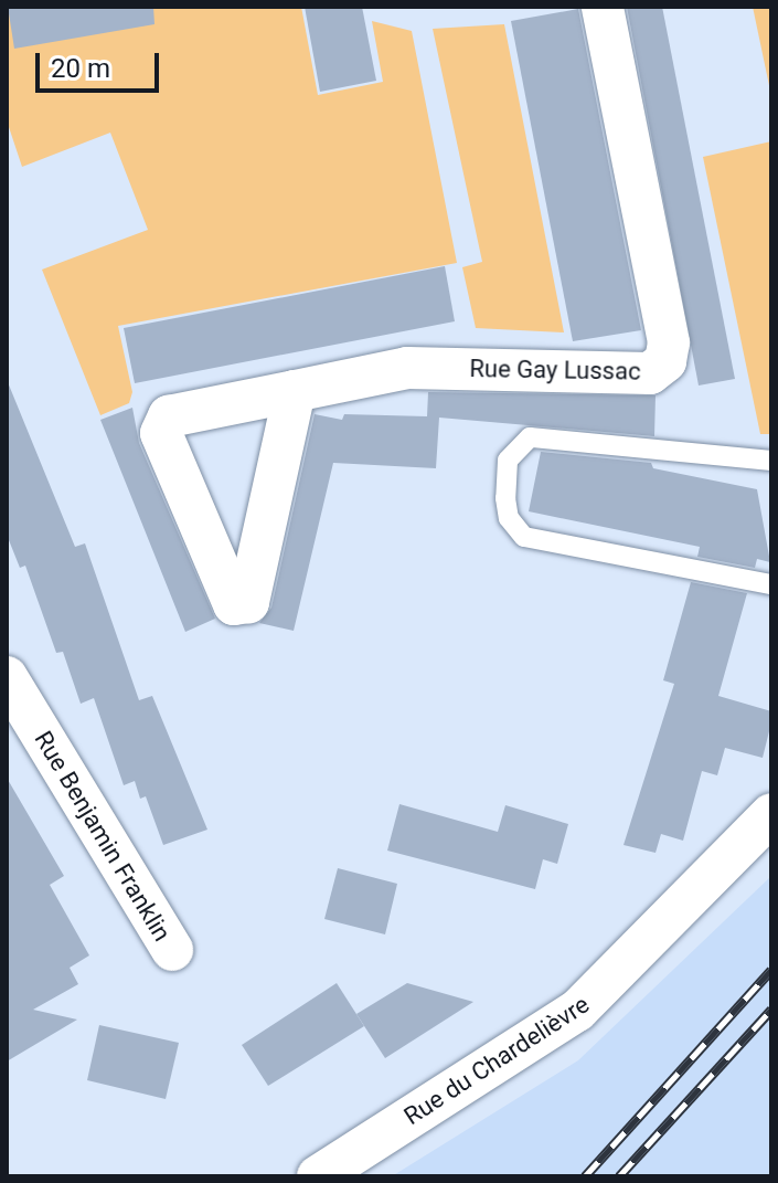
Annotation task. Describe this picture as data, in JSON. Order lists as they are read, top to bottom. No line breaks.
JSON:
{"streets":{"street":["Rue Gay Lussac","Rue Benjamin Franklin","Rue du Chardelièvre"]},"scale_bar":"20 m"}
